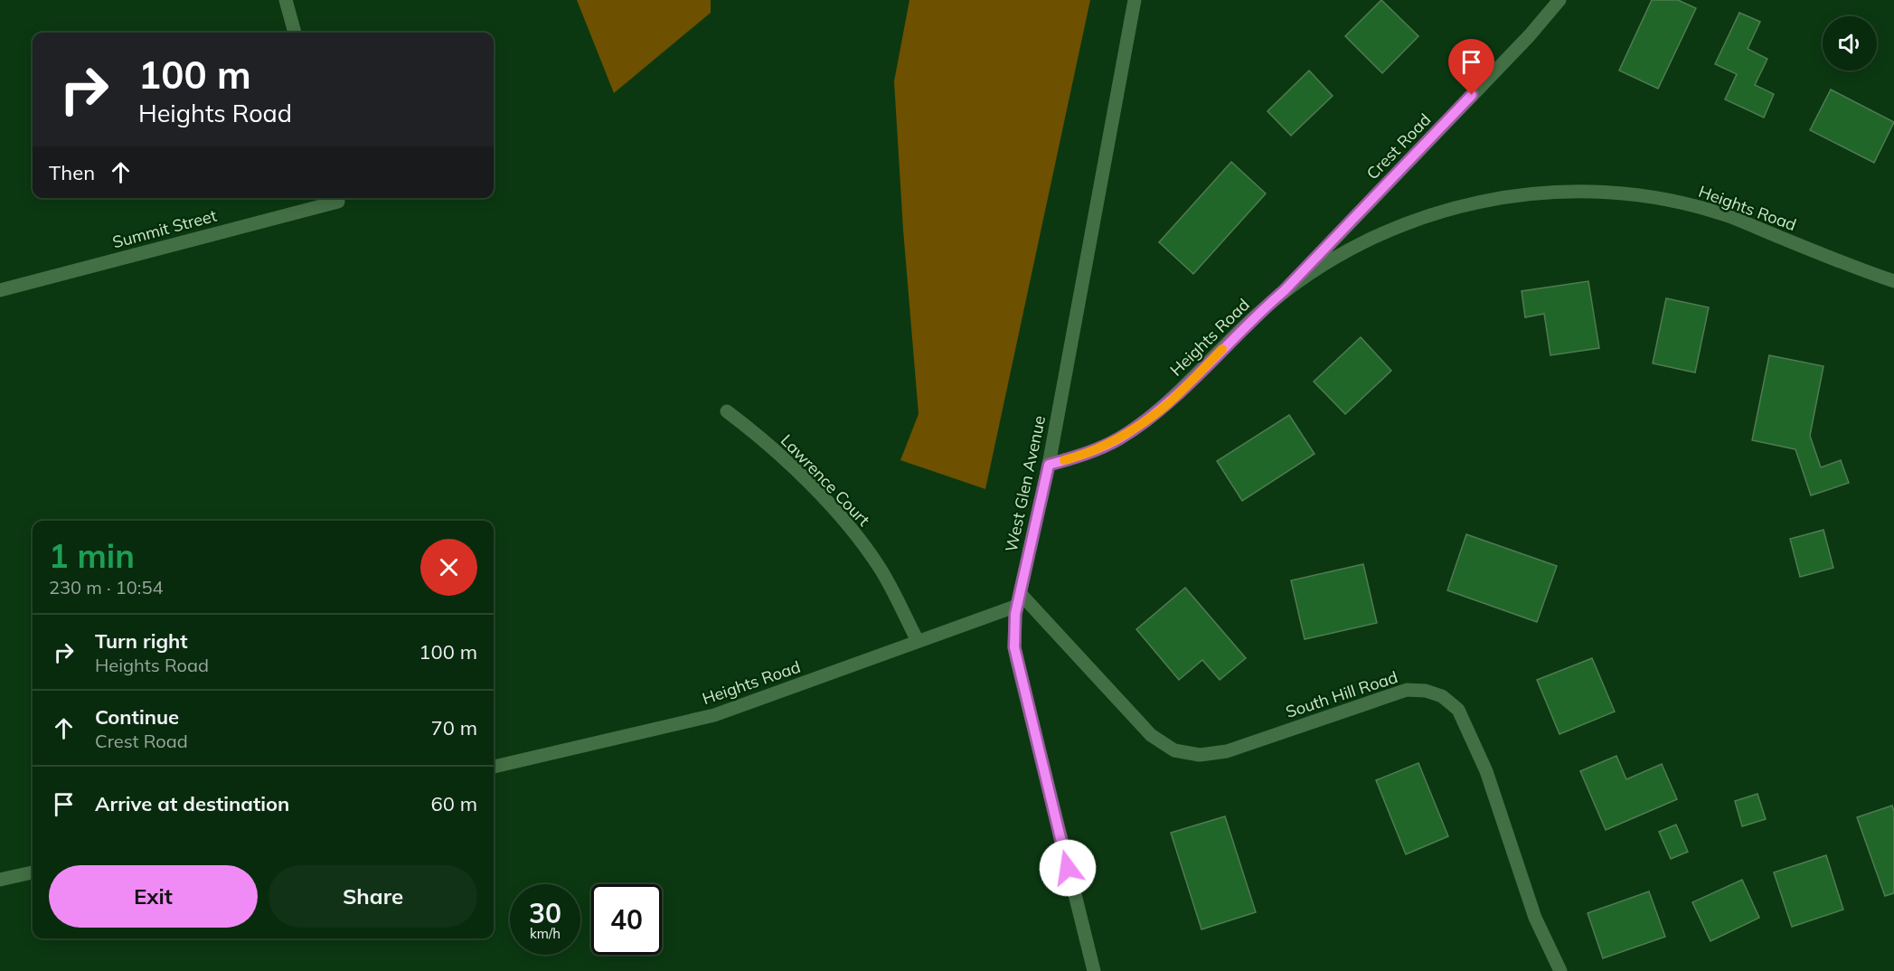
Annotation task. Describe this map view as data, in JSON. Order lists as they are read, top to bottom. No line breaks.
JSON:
{"streets":{"street":["Crest Road","Heights Road","Summit Street","Lawrence Court","West Glen Avenue","South Hill Road"]},"crossings":[["Crest Road","Heights Road"],["Heights Road","Lawrence Court"],["Heights Road","West Glen Avenue"],["Heights Road","South Hill Road"],["West Glen Avenue","South Hill Road"]],"page":{"turn":["100 m","Heights Road"],"then":"Then","heading":["1 min","230 m · 10:54"],"list":[{"name":"Turn right","note":"Heights Road","value":"100 m"},{"name":"Continue","note":"Crest Road","value":"70 m"},{"name":"Arrive at destination","value":"60 m"}],"buttons":["Exit","Share"],"speed":"30 km/h","limit":"40"}}
